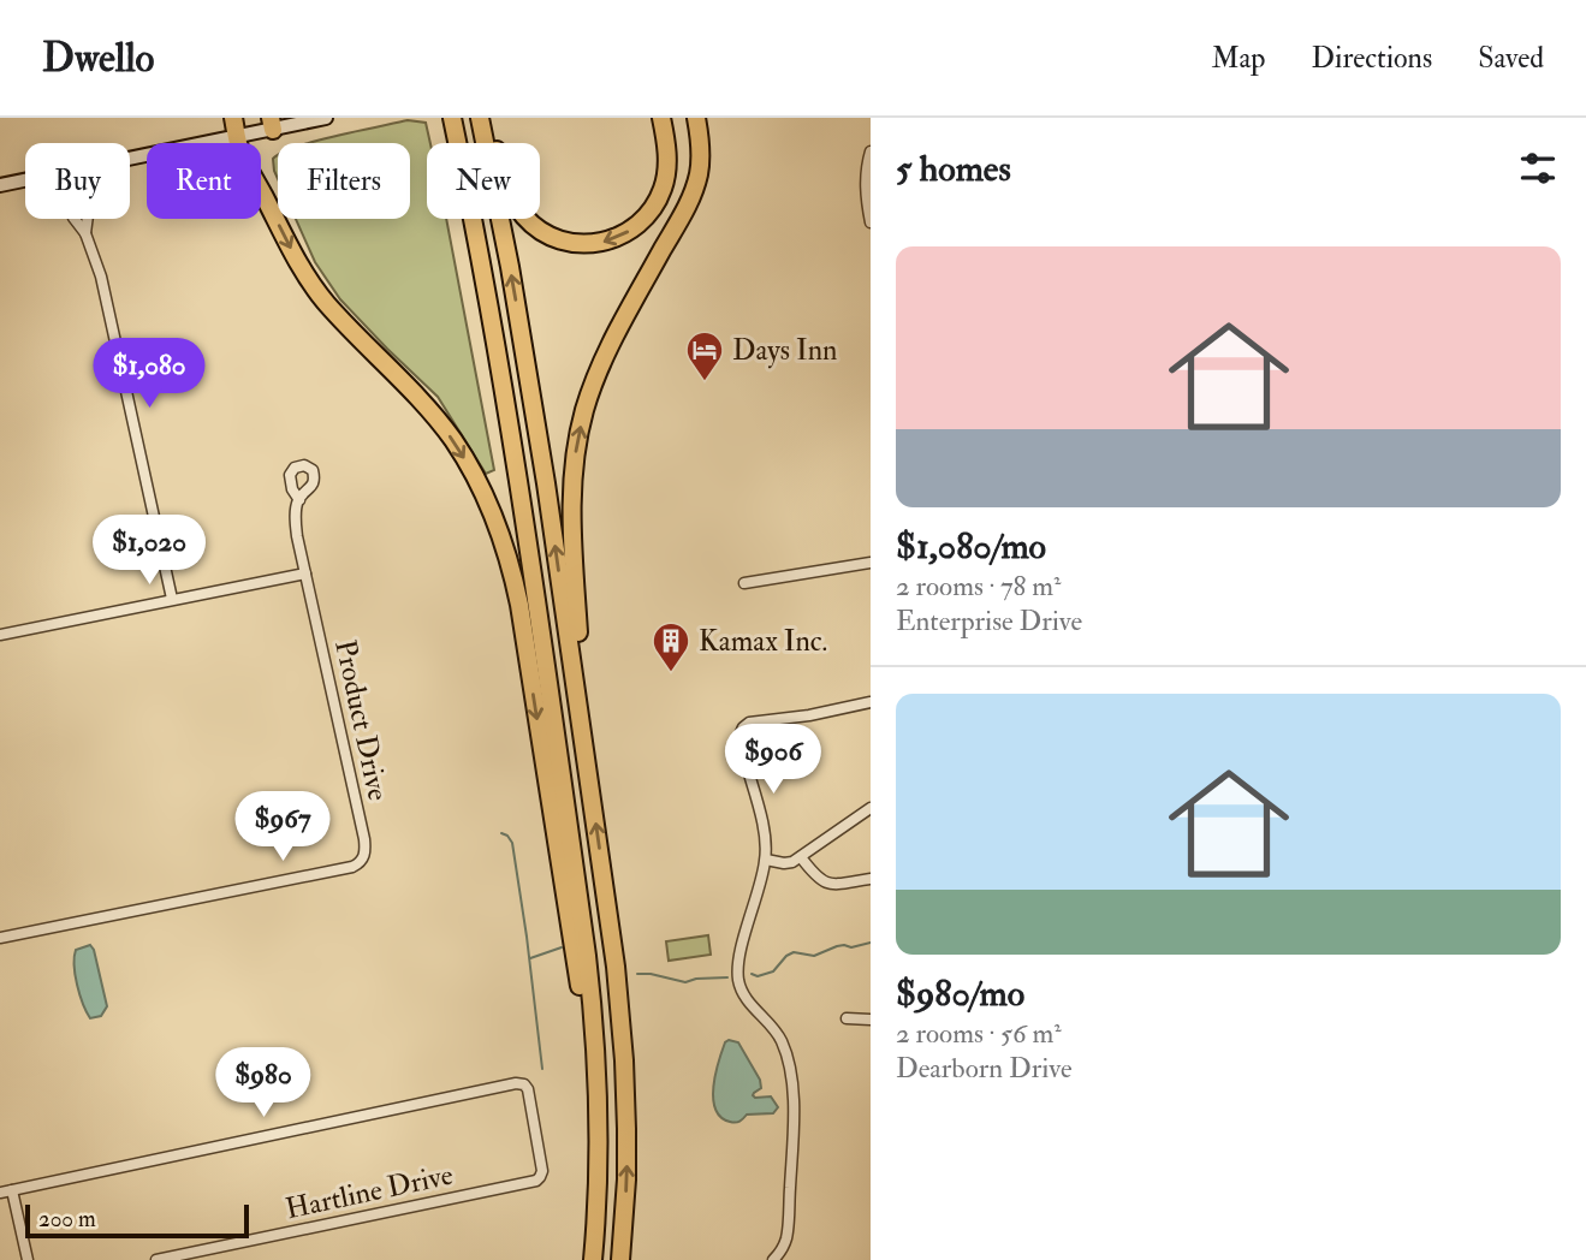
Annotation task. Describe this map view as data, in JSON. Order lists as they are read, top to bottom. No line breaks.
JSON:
{"streets":{"street":["Product Drive","Hartline Drive"]},"places":{"hotel":["Days Inn"],"building":["Kamax Inc."]},"scale_bar":"200 m","page":{"header":"Dwello","nav":["Map","Directions","Saved"],"heading":"5 homes","chip":["Buy","Rent","Filters","New"],"list":[{"name":"$1,080/mo","note":"2 rooms · 78 m² · Enterprise Drive"},{"name":"$980/mo","note":"2 rooms · 56 m² · Dearborn Drive"}],"price":["$1,080","$1,020","$906","$967","$980"],"scale":"200 m"}}
